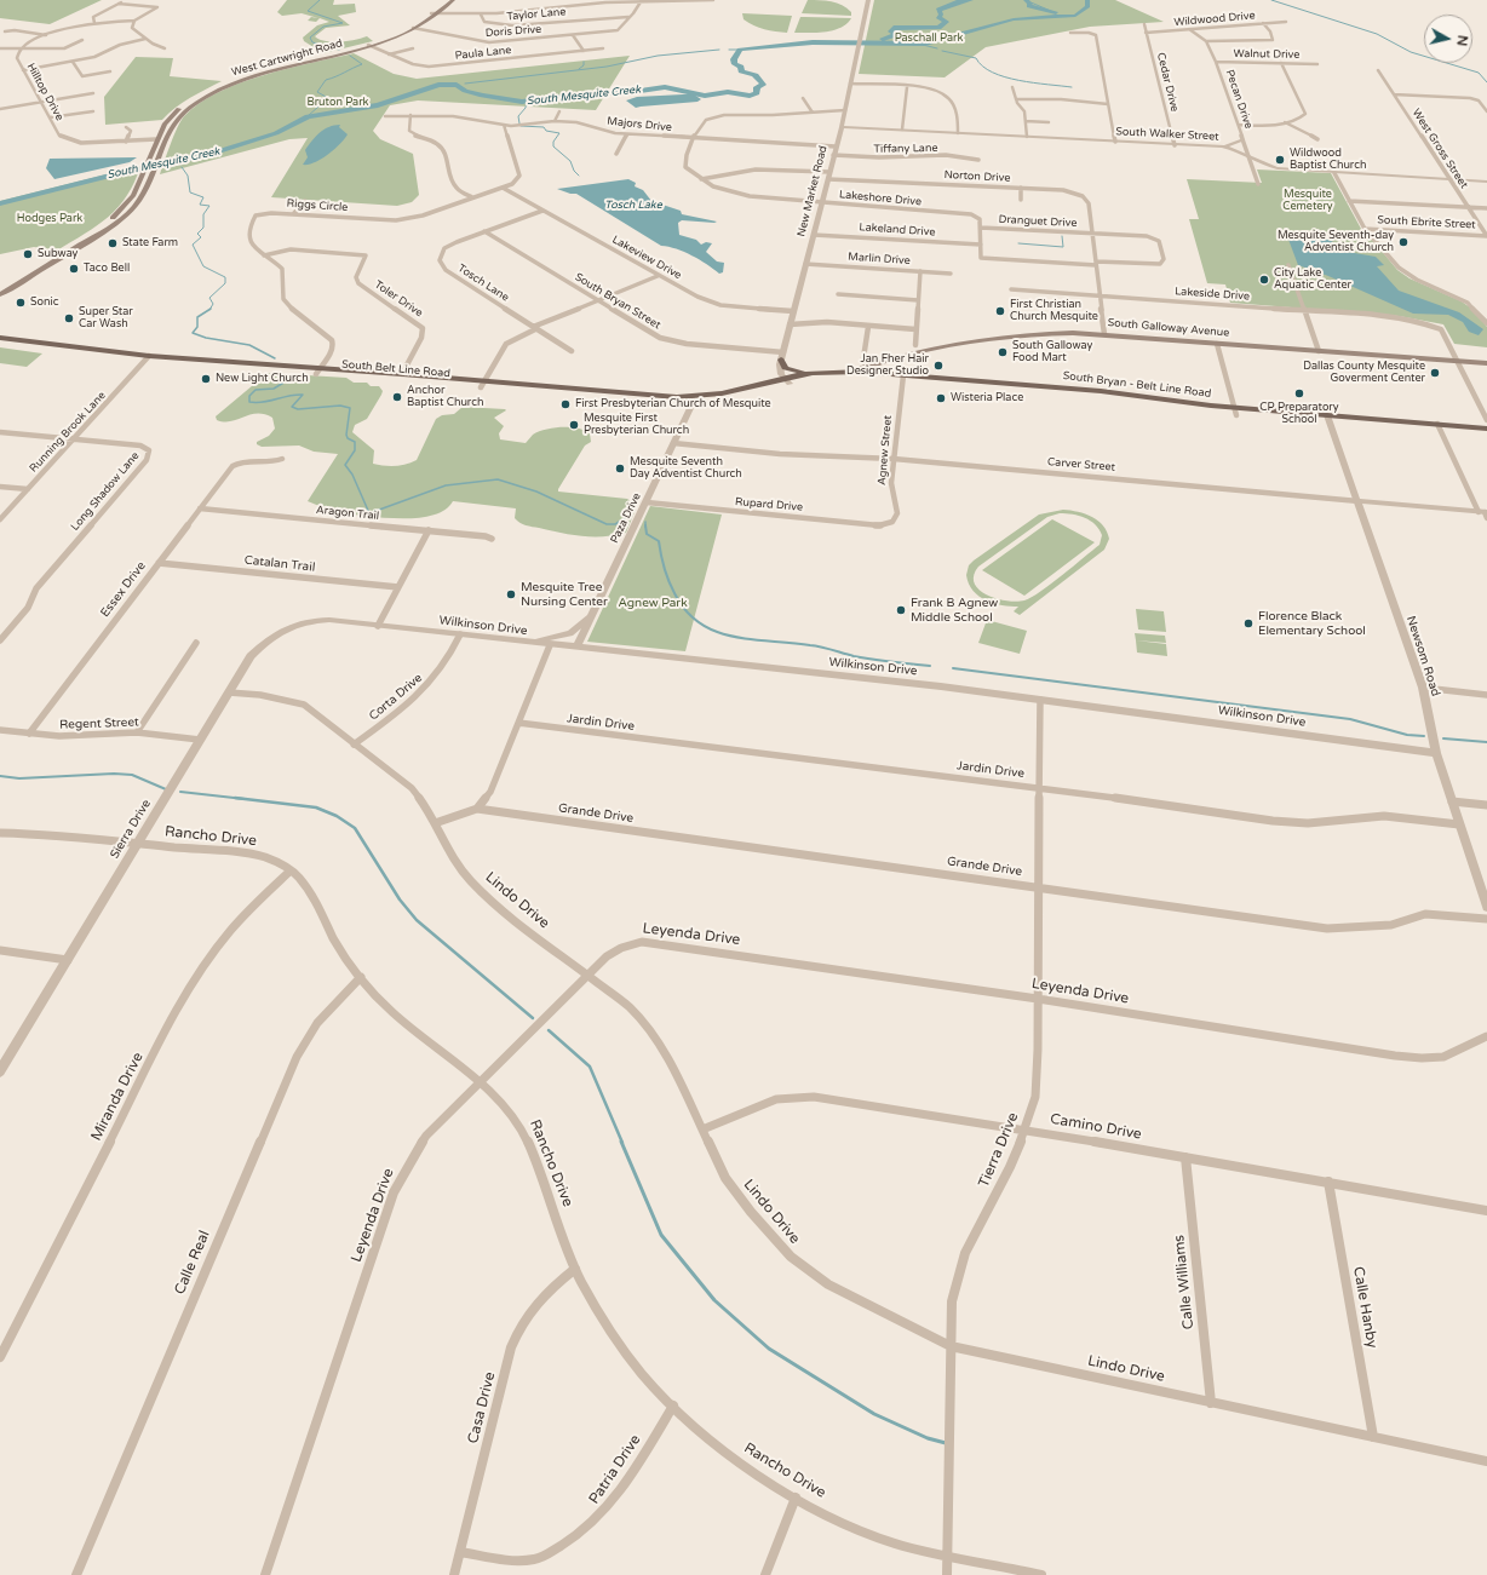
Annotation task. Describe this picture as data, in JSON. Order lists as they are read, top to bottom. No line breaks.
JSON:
{"streets":{"main road":["West Cartwright Road","South Galloway Avenue","South Belt Line Road","South Bryan - Belt Line Road"],"street":["Taylor Lane","Wildwood Drive","Doris Drive","Paula Lane","Walnut Drive","Cedar Drive","Hilltop Drive","Pecan Drive","Majors Drive","South Walker Street","Tiffany Lane","West Gross Street","Norton Drive","New Market Road","Lakeshore Drive","Riggs Circle","Dranguet Drive","South Ebrite Street","Lakeland Drive","Lakeview Drive","Marlin Drive","Tosch Lane","Lakeside Drive","Toler Drive","South Bryan Street","Running Brook Lane","Agnew Street","Carver Street","Long Shadow Lane","Rupard Drive","Aragon Trail","Paza Drive","Catalan Trail","Essex Drive","Wilkinson Drive","Newsom Road","Corta Drive","Jardin Drive","Regent Street","Grande Drive","Sierra Drive","Rancho Drive","Lindo Drive","Leyenda Drive","Miranda Drive","Camino Drive","Tierra Drive","Calle Real","Calle Williams","Calle Hanby","Casa Drive","Patria Drive"]},"crossings":[["Taylor Lane","Doris Drive"],["Wildwood Drive","Cedar Drive"],["Wildwood Drive","Pecan Drive"],["Doris Drive","West Cartwright Road"],["Paula Lane","West Cartwright Road"],["Walnut Drive","Pecan Drive"],["West Cartwright Road","Hilltop Drive"],["Cedar Drive","South Walker Street"],["Pecan Drive","South Walker Street"],["Majors Drive","New Market Road"],["Majors Drive","Lakeshore Drive"],["Majors Drive","Riggs Circle"],["South Walker Street","West Gross Street"],["South Walker Street","New Market Road"],["Tiffany Lane","New Market Road"],["West Gross Street","South Ebrite Street"],["Norton Drive","New Market Road"],["Norton Drive","Lakeshore Drive"],["Norton Drive","Dranguet Drive"],["Norton Drive","Lakeside Drive"],["Norton Drive","South Galloway Avenue"],["New Market Road","Lakeshore Drive"],["New Market Road","Lakeland Drive"],["New Market Road","Lakeview Drive"],["New Market Road","Marlin Drive"],["New Market Road","South Bryan Street"],["New Market Road","South Belt Line Road"],["New Market Road","South Bryan - Belt Line Road"],["Lakeshore Drive","Dranguet Drive"],["Riggs Circle","Lakeview Drive"],["Riggs Circle","Toler Drive"],["Riggs Circle","South Belt Line Road"],["Lakeview Drive","Tosch Lane"],["Tosch Lane","South Bryan Street"],["Lakeside Drive","South Galloway Avenue"],["Toler Drive","South Belt Line Road"],["South Galloway Avenue","South Bryan - Belt Line Road"],["South Belt Line Road","South Bryan - Belt Line Road"],["South Belt Line Road","Running Brook Lane"],["South Belt Line Road","Paza Drive"],["South Bryan - Belt Line Road","Agnew Street"],["South Bryan - Belt Line Road","Newsom Road"],["Running Brook Lane","Long Shadow Lane"],["Agnew Street","Carver Street"],["Agnew Street","Rupard Drive"],["Carver Street","Paza Drive"],["Carver Street","Newsom Road"],["Rupard Drive","Paza Drive"],["Aragon Trail","Essex Drive"],["Paza Drive","Wilkinson Drive"],["Catalan Trail","Essex Drive"],["Essex Drive","Regent Street"],["Wilkinson Drive","Newsom Road"],["Wilkinson Drive","Corta Drive"],["Wilkinson Drive","Sierra Drive"],["Wilkinson Drive","Tierra Drive"],["Newsom Road","Jardin Drive"],["Corta Drive","Lindo Drive"],["Jardin Drive","Tierra Drive"],["Regent Street","Sierra Drive"],["Grande Drive","Tierra Drive"],["Sierra Drive","Rancho Drive"],["Sierra Drive","Lindo Drive"],["Rancho Drive","Leyenda Drive"],["Rancho Drive","Miranda Drive"],["Rancho Drive","Tierra Drive"],["Rancho Drive","Calle Real"],["Rancho Drive","Casa Drive"],["Rancho Drive","Patria Drive"],["Lindo Drive","Leyenda Drive"],["Lindo Drive","Camino Drive"],["Lindo Drive","Tierra Drive"],["Lindo Drive","Calle Williams"],["Lindo Drive","Calle Hanby"],["Leyenda Drive","Tierra Drive"],["Camino Drive","Tierra Drive"],["Camino Drive","Calle Williams"],["Camino Drive","Calle Hanby"],["Casa Drive","Patria Drive"]],"water":["South Mesquite Creek","Tosch Lake"],"parks":["Paschall Park","Bruton Park","Mesquite Cemetery","Hodges Park","Agnew Park"],"places":["Wildwood Baptist Church","Mesquite Seventh-day Adventist Church","State Farm","Subway","Taco Bell","City Lake Aquatic Center","Sonic","First Christian Church Mesquite","Super Star Car Wash","South Galloway Food Mart","Jan Fher Hair Designer Studio","Dallas County Mesquite Goverment Center","New Light Church","CP Preparatory School","Anchor Baptist Church","Wisteria Place","First Presbyterian Church of Mesquite","Mesquite First Presbyterian Church","Mesquite Seventh Day Adventist Church","Mesquite Tree Nursing Center","Frank B Agnew Middle School","Florence Black Elementary School"],"north":"right"}
